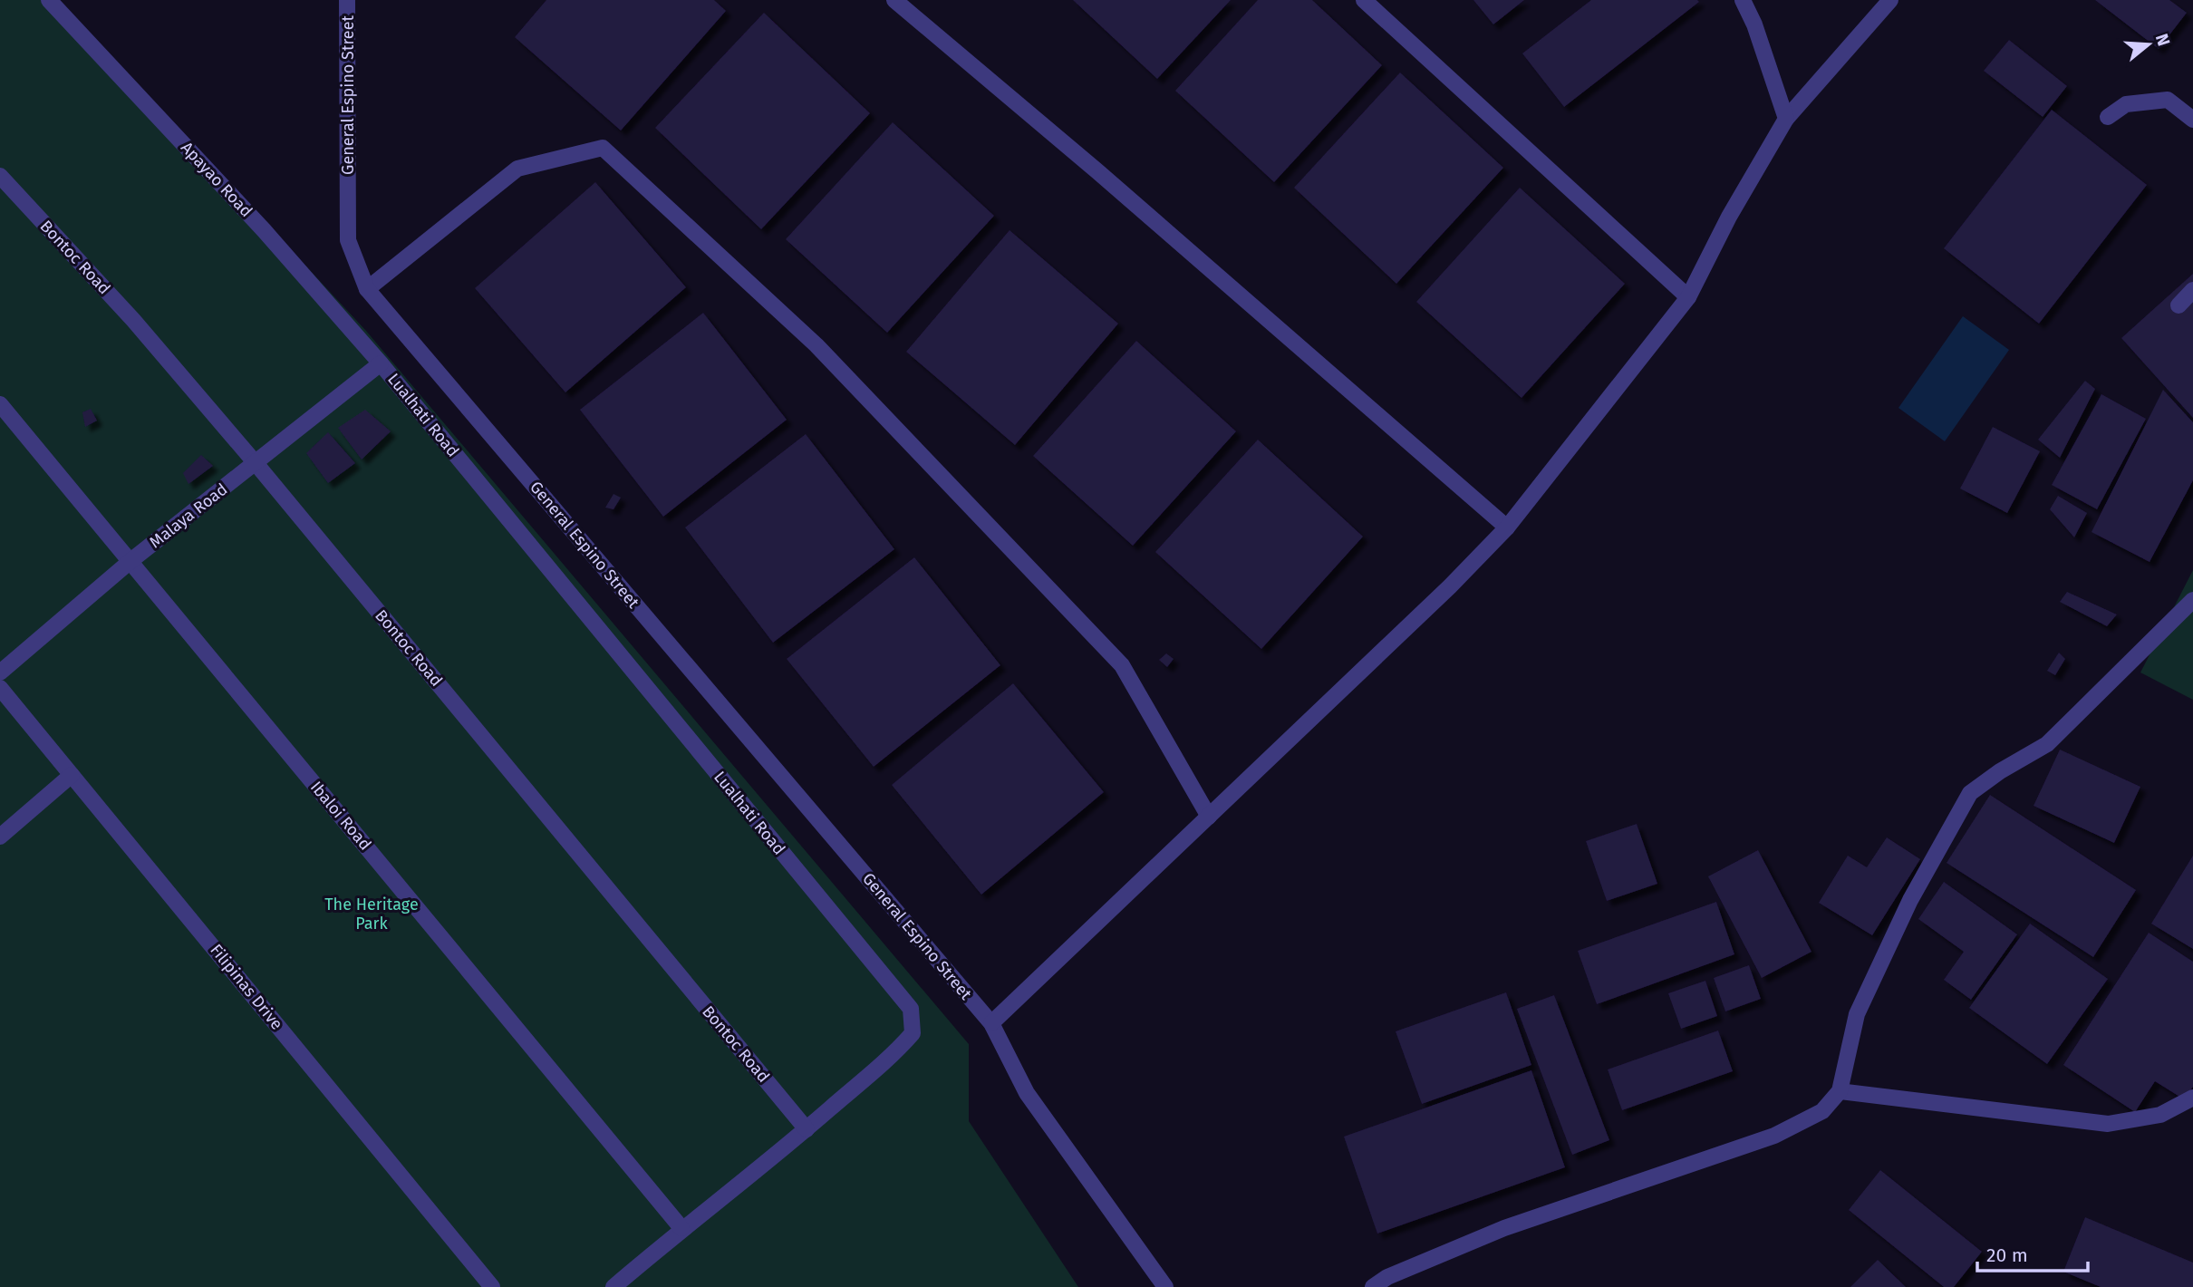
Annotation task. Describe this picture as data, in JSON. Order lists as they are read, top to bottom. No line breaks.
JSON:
{"streets":{"street":["General Espino Street","Apayao Road","Bontoc Road","Lualhati Road","Malaya Road","Ibaloi Road","Filipinas Drive"]},"crossings":[["Apayao Road","Lualhati Road"],["Apayao Road","Malaya Road"],["Bontoc Road","Lualhati Road"],["Bontoc Road","Malaya Road"],["Lualhati Road","Malaya Road"],["Lualhati Road","Ibaloi Road"],["Malaya Road","Ibaloi Road"]],"parks":["The Heritage Park"],"scale_bar":"20 m","north":"right"}
